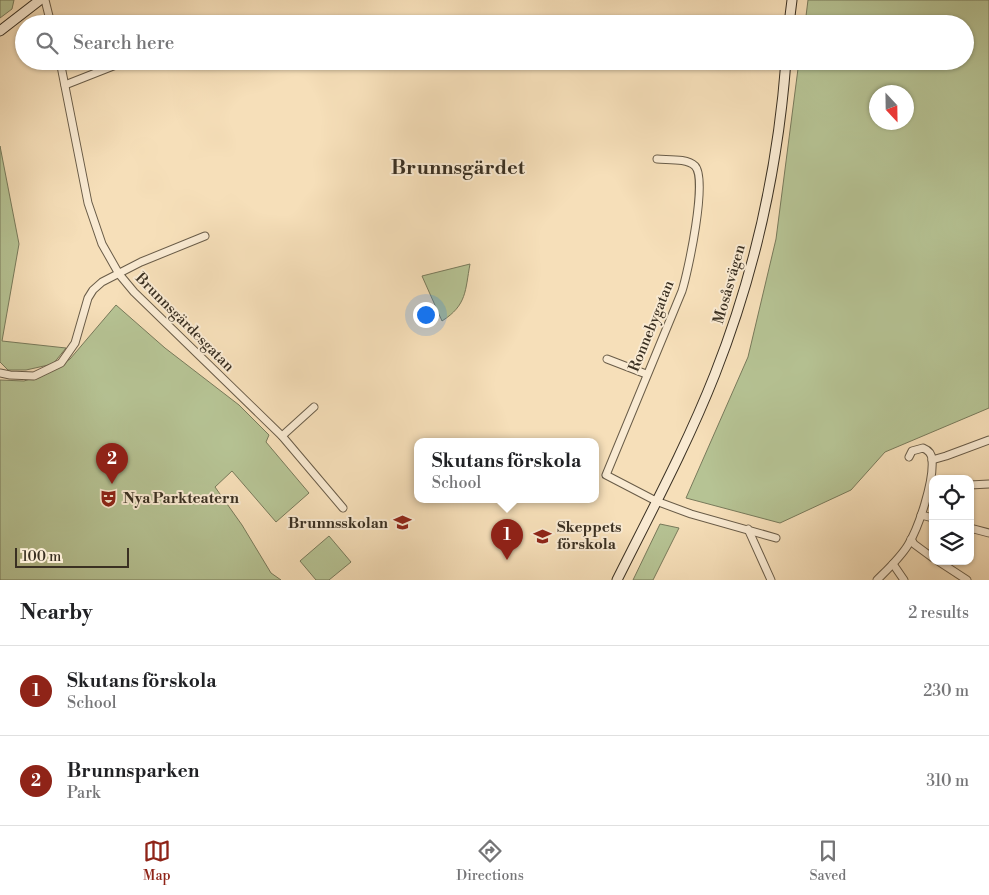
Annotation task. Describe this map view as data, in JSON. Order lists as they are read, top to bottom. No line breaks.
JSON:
{"streets":{"main road":["Mosåsvägen"],"street":["Brunnsgärdesgatan","Ronnebygatan"]},"crossings":[["Mosåsvägen","Ronnebygatan"]],"districts":["Brunnsgärdet"],"places":{"theatre":["Nya Parkteatern"],"school or university":["Brunnsskolan","Skeppets förskola"]},"scale_bar":"100 m","north":"bottom","page":{"search":"Search here","popup":["Skutans förskola","School"],"pins":["2","1"],"scale":"100 m","heading":["Nearby","2 results"],"list":[{"mark":"1","name":"Skutans förskola","note":"School","value":"230 m"},{"mark":"2","name":"Brunnsparken","note":"Park","value":"310 m"}],"nav":["Map","Directions","Saved"]}}
